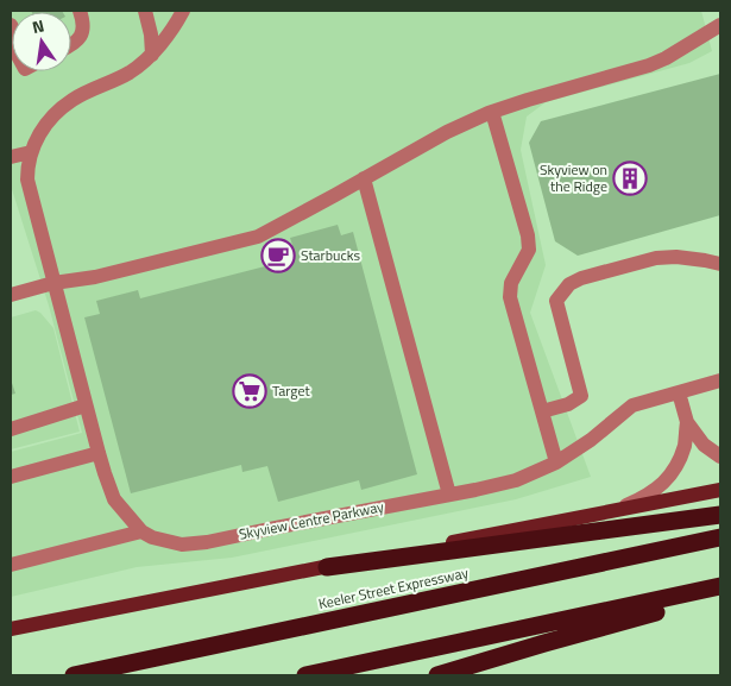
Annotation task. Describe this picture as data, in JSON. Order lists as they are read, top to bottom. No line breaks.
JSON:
{"streets":{"highway":["Keeler Street Expressway"],"street":["Skyview Centre Parkway"]},"places":{"building":["Skyview on the Ridge"],"cafe":["Starbucks"],"supermarket":["Target"]},"north":"top"}
